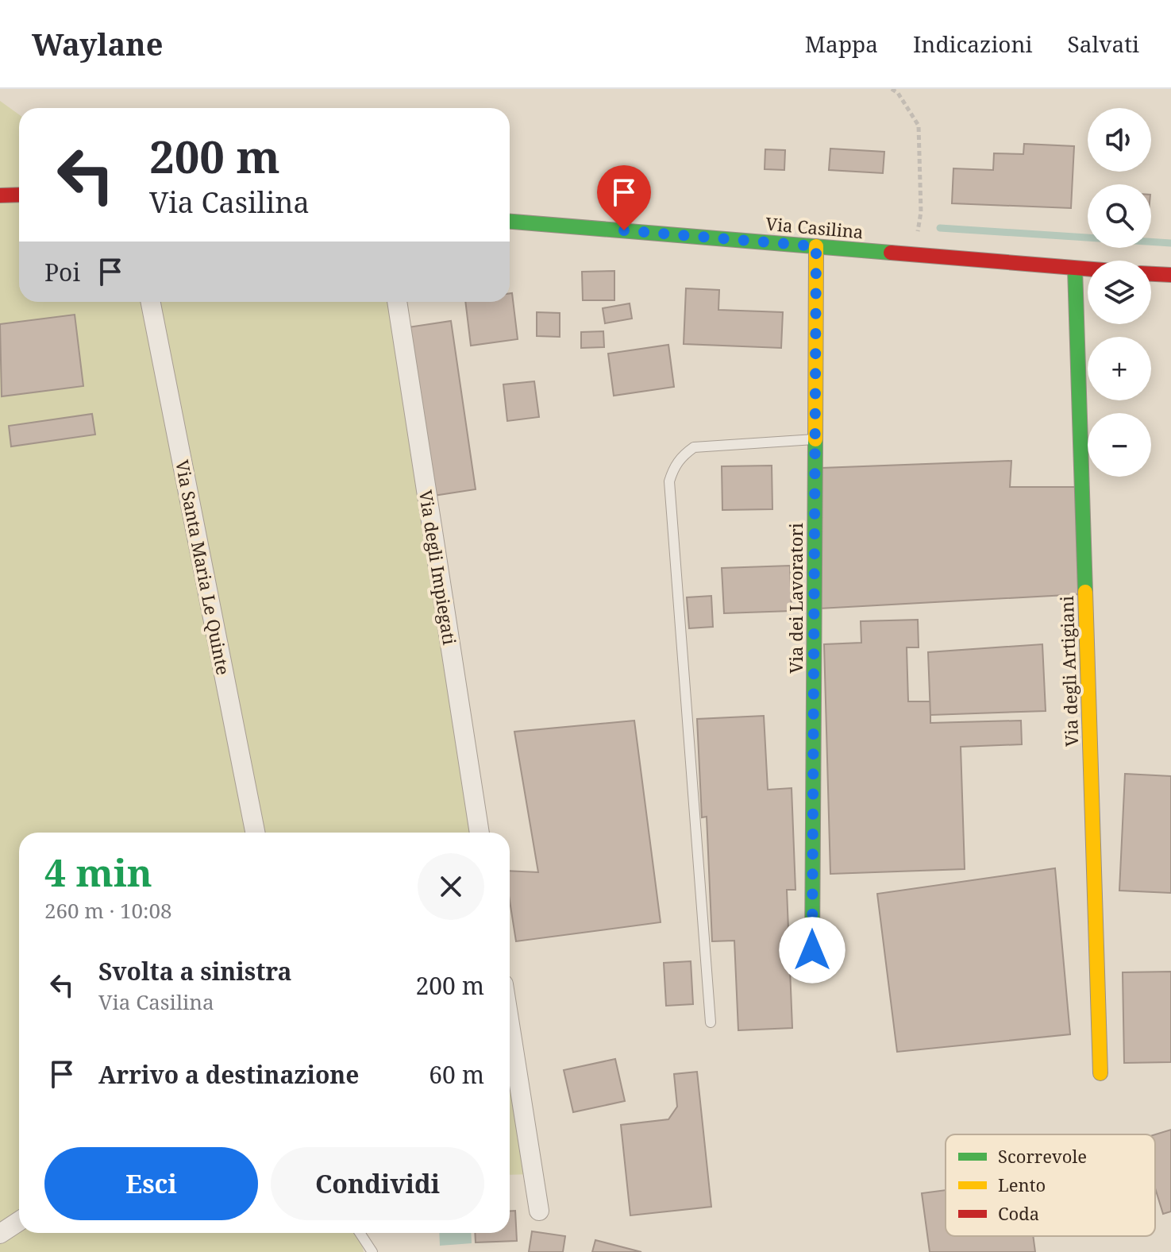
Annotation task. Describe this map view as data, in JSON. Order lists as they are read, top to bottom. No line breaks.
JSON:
{"streets":{"street":["Via Casilina","Via Santa Maria Le Quinte","Via degli Impiegati","Via dei Lavoratori","Via degli Artigiani"]},"crossings":[["Via Casilina","Via dei Lavoratori"],["Via Casilina","Via degli Artigiani"]],"legend":["Scorrevole","Lento","Coda"],"page":{"header":"Waylane","nav":["Mappa","Indicazioni","Salvati"],"map_buttons":["+","−"],"turn":["200 m","Via Casilina"],"then":"Poi","heading":["4 min","260 m · 10:08"],"list":[{"name":"Svolta a sinistra","note":"Via Casilina","value":"200 m"},{"name":"Arrivo a destinazione","value":"60 m"}],"buttons":["Esci","Condividi"]}}
